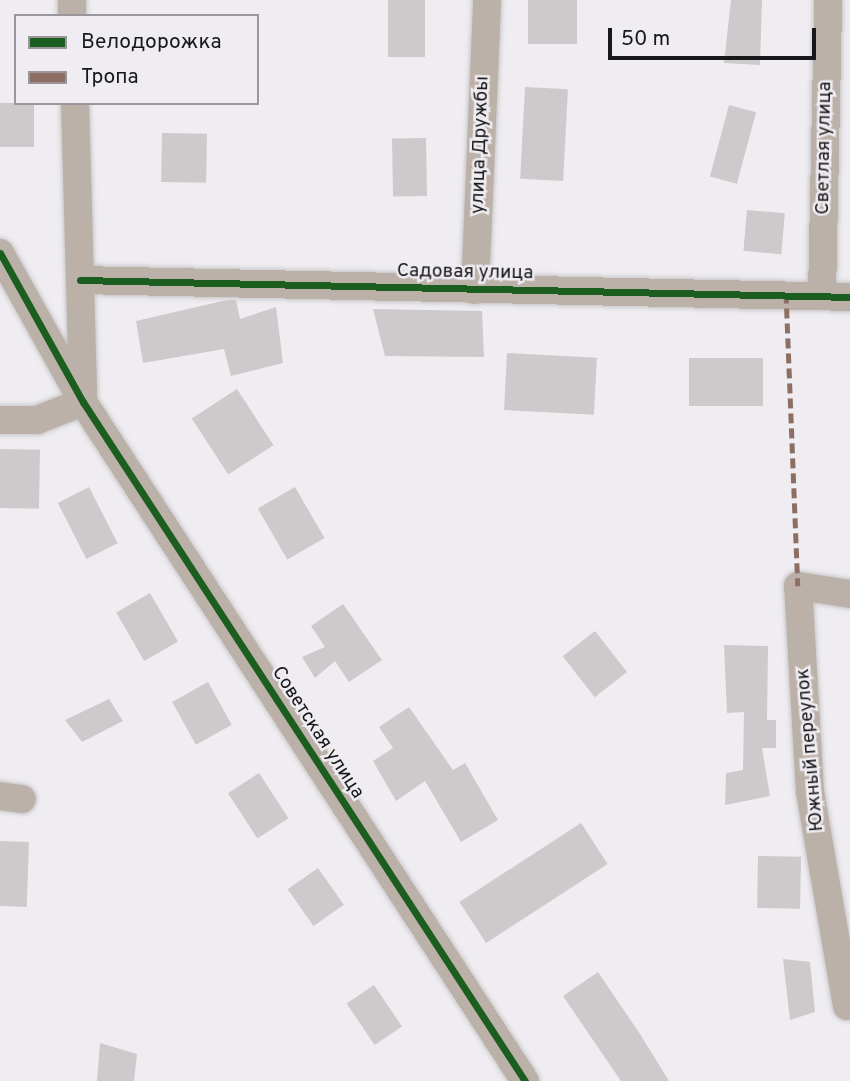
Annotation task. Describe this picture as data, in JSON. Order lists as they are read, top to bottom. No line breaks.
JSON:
{"streets":{"street":["улица Дружбы","Светлая улица","Садовая улица","Советская улица","Южный переулок"]},"crossings":[["улица Дружбы","Садовая улица"],["Светлая улица","Садовая улица"]],"legend":["Велодорожка","Тропа"],"scale_bar":"50 m"}
